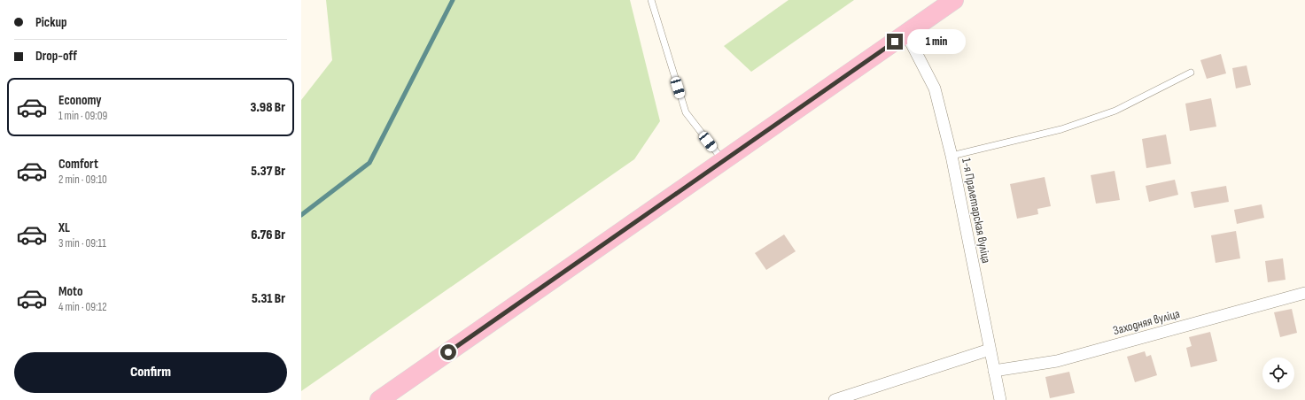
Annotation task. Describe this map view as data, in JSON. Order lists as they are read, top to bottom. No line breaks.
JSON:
{"streets":{"street":["1-я Пралетарская вуліца","Заходняя вуліца"]},"crossings":[["1-я Пралетарская вуліца","Заходняя вуліца"]],"page":{"banner":["Pickup","Drop-off"],"bubble":"1 min","list":[{"name":"Economy","note":"1 min · 09:09","value":"3.98 Br"},{"name":"Comfort","note":"2 min · 09:10","value":"5.37 Br"},{"name":"XL","note":"3 min · 09:11","value":"6.76 Br"},{"name":"Moto","note":"4 min · 09:12","value":"5.31 Br"}],"buttons":"Confirm"}}
